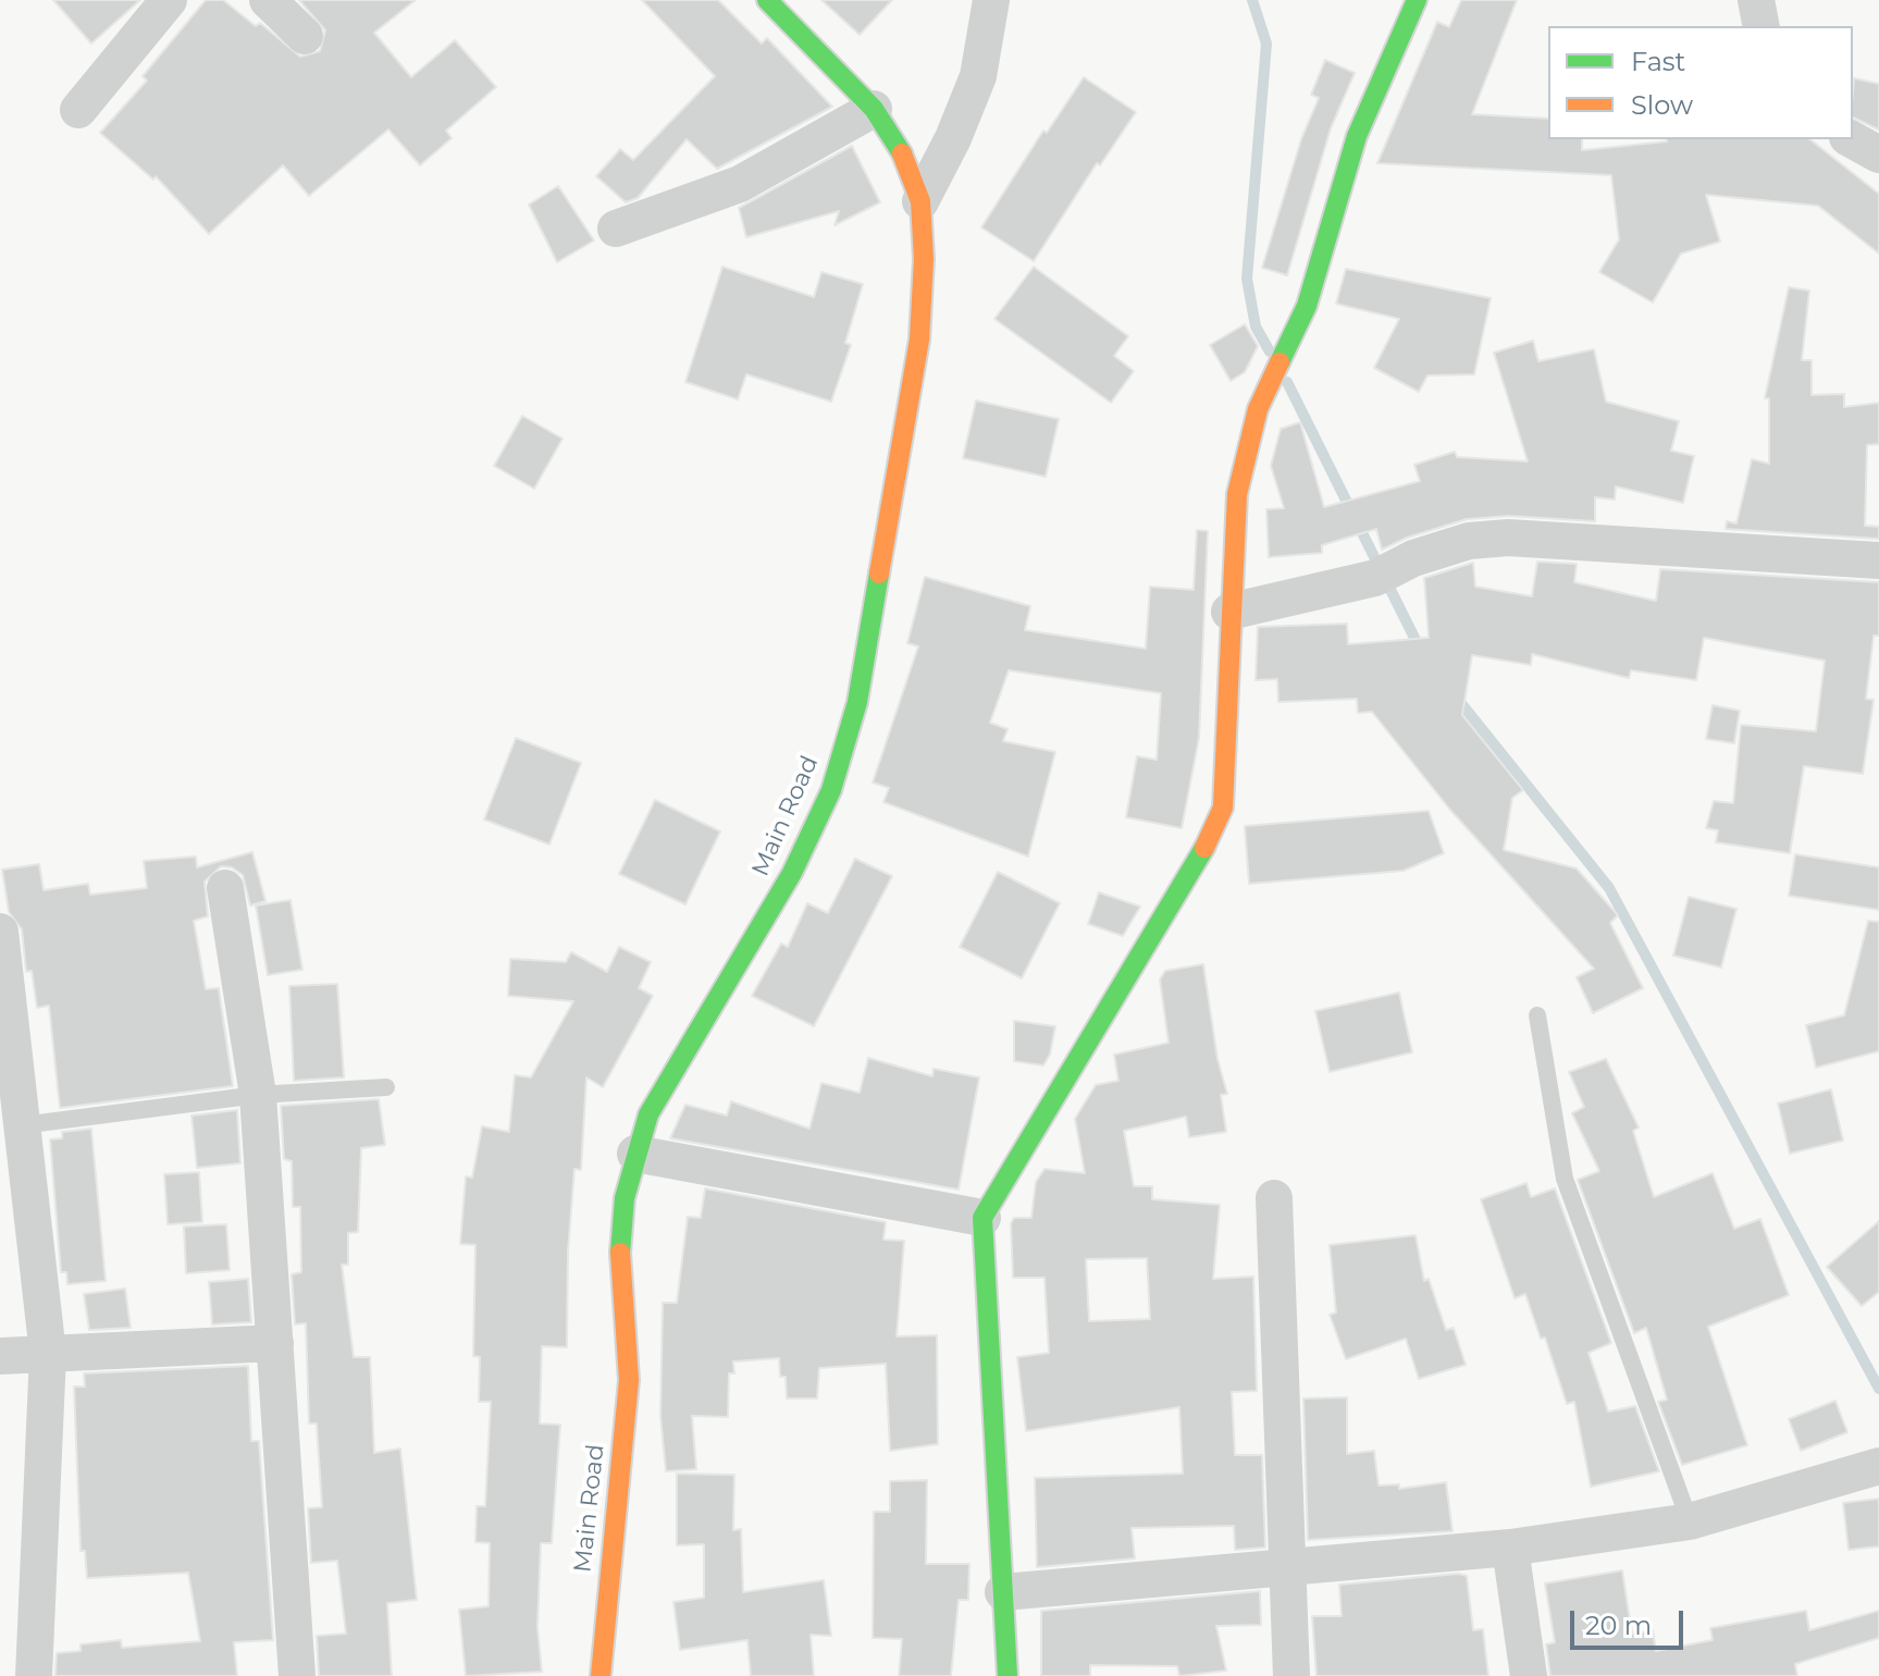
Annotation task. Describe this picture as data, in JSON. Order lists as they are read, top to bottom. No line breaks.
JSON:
{"streets":{"main road":["Main Road"]},"legend":["Fast","Slow"],"scale_bar":"20 m"}
